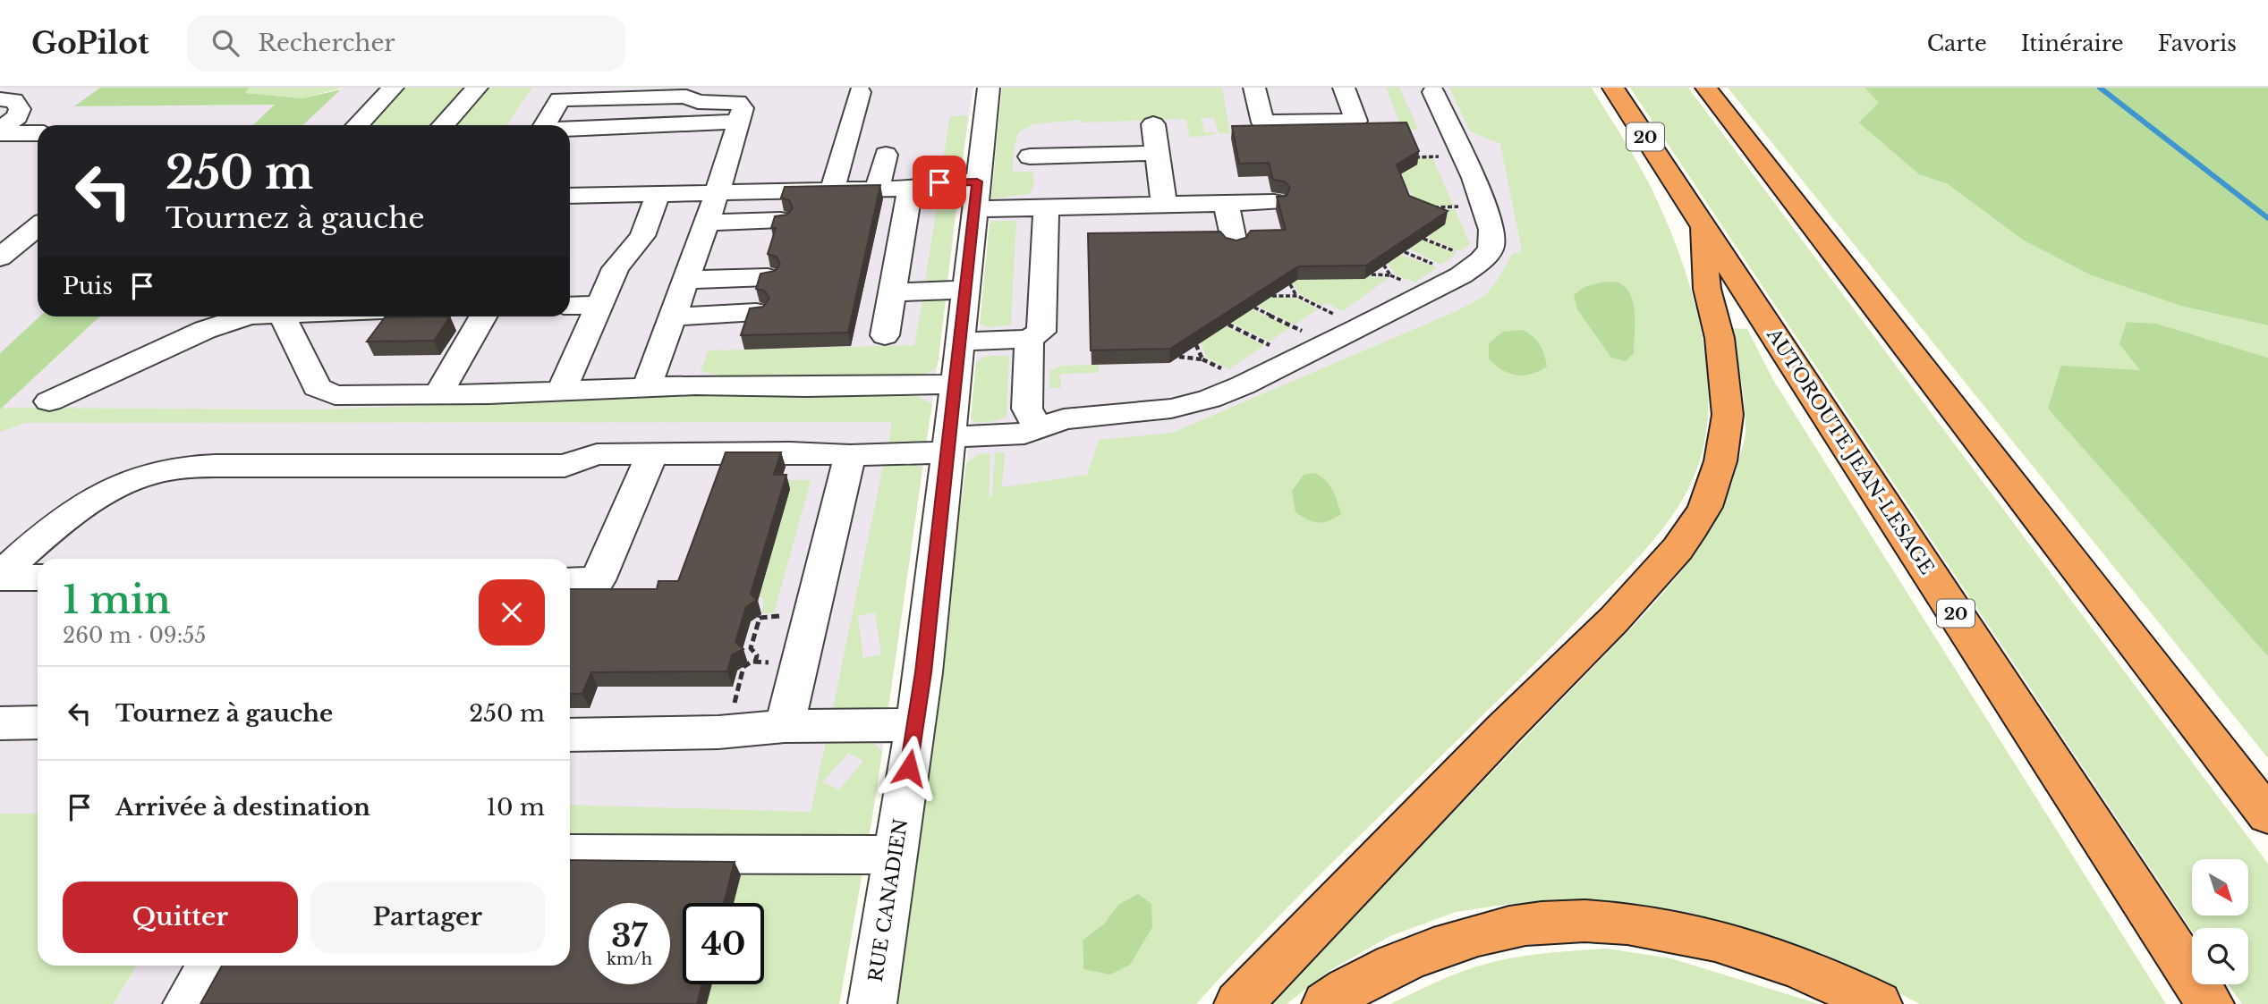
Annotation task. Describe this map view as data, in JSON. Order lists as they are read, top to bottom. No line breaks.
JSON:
{"streets":{"highway":["20","AUTOROUTE JEAN-LESAGE"],"street":["RUE CANADIEN"]},"north":"bottom right","page":{"header":"GoPilot","search":"Rechercher","nav":["Carte","Itinéraire","Favoris"],"turn":["250 m","Tournez à gauche"],"then":"Puis","heading":["1 min","260 m · 09:55"],"list":[{"name":"Tournez à gauche","value":"250 m"},{"name":"Arrivée à destination","value":"10 m"}],"buttons":["Quitter","Partager"],"speed":"37 km/h","limit":"40"}}
